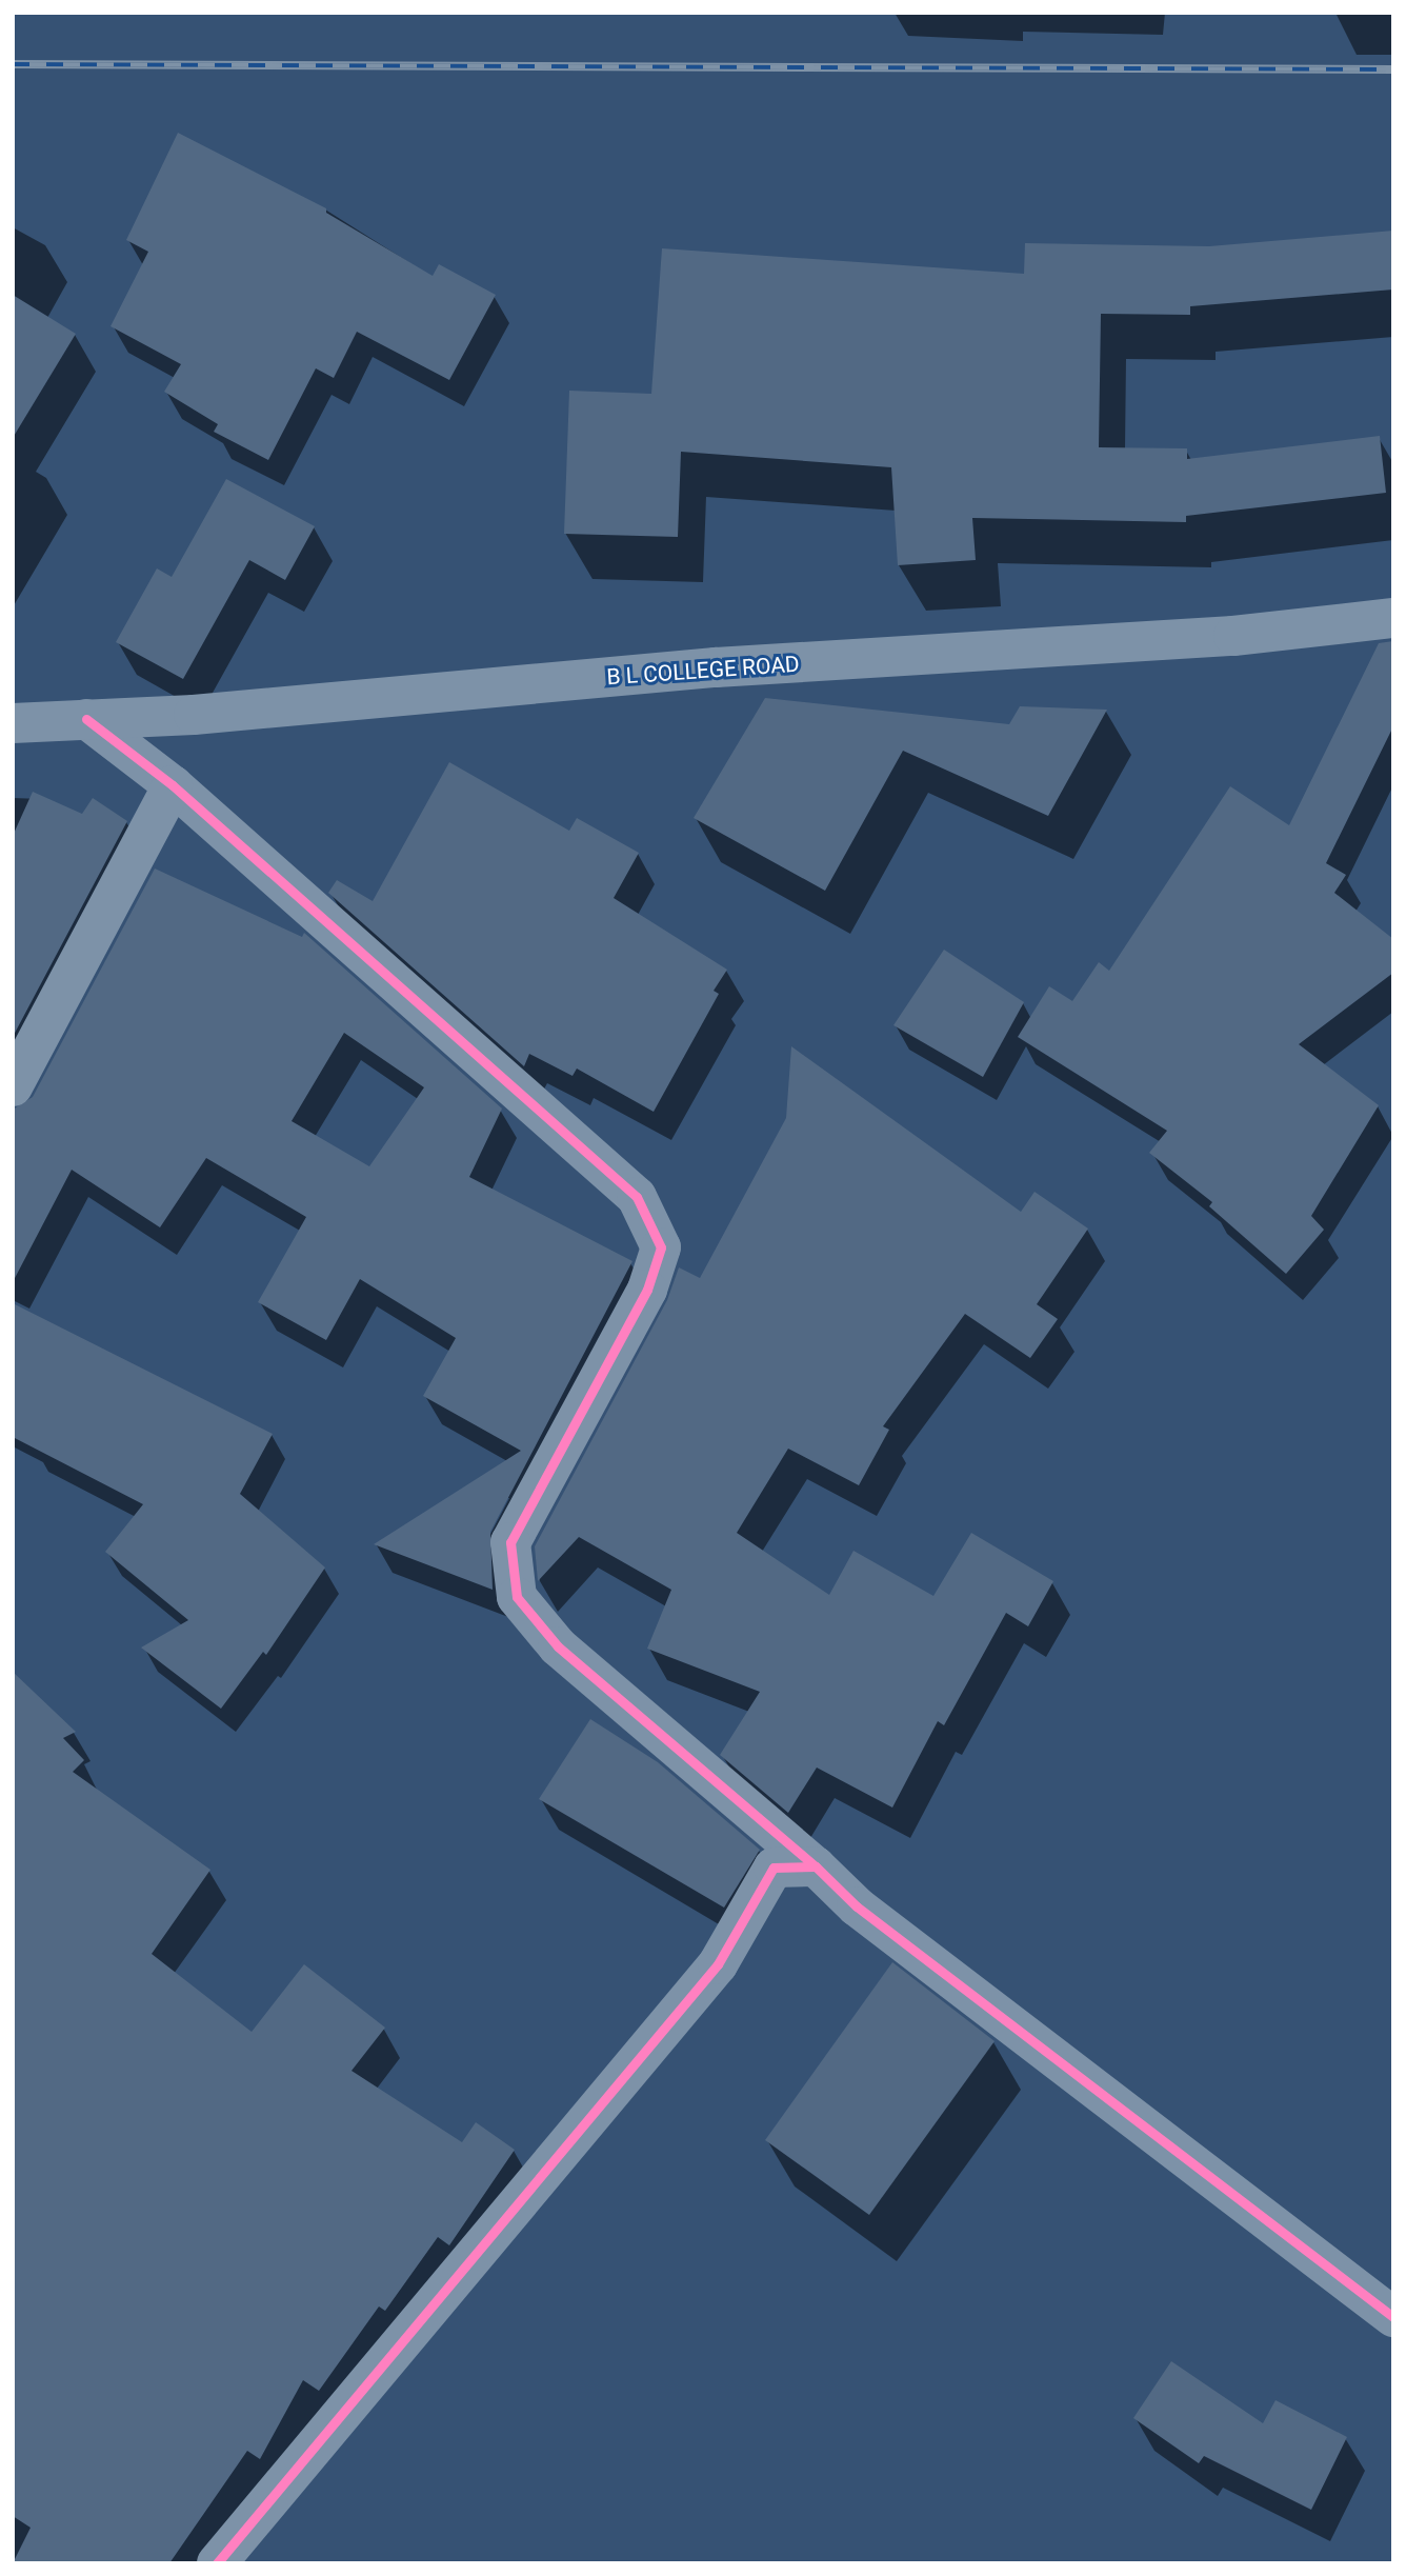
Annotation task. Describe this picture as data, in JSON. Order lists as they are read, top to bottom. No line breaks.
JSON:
{"streets":{"street":["B L COLLEGE ROAD"]}}
